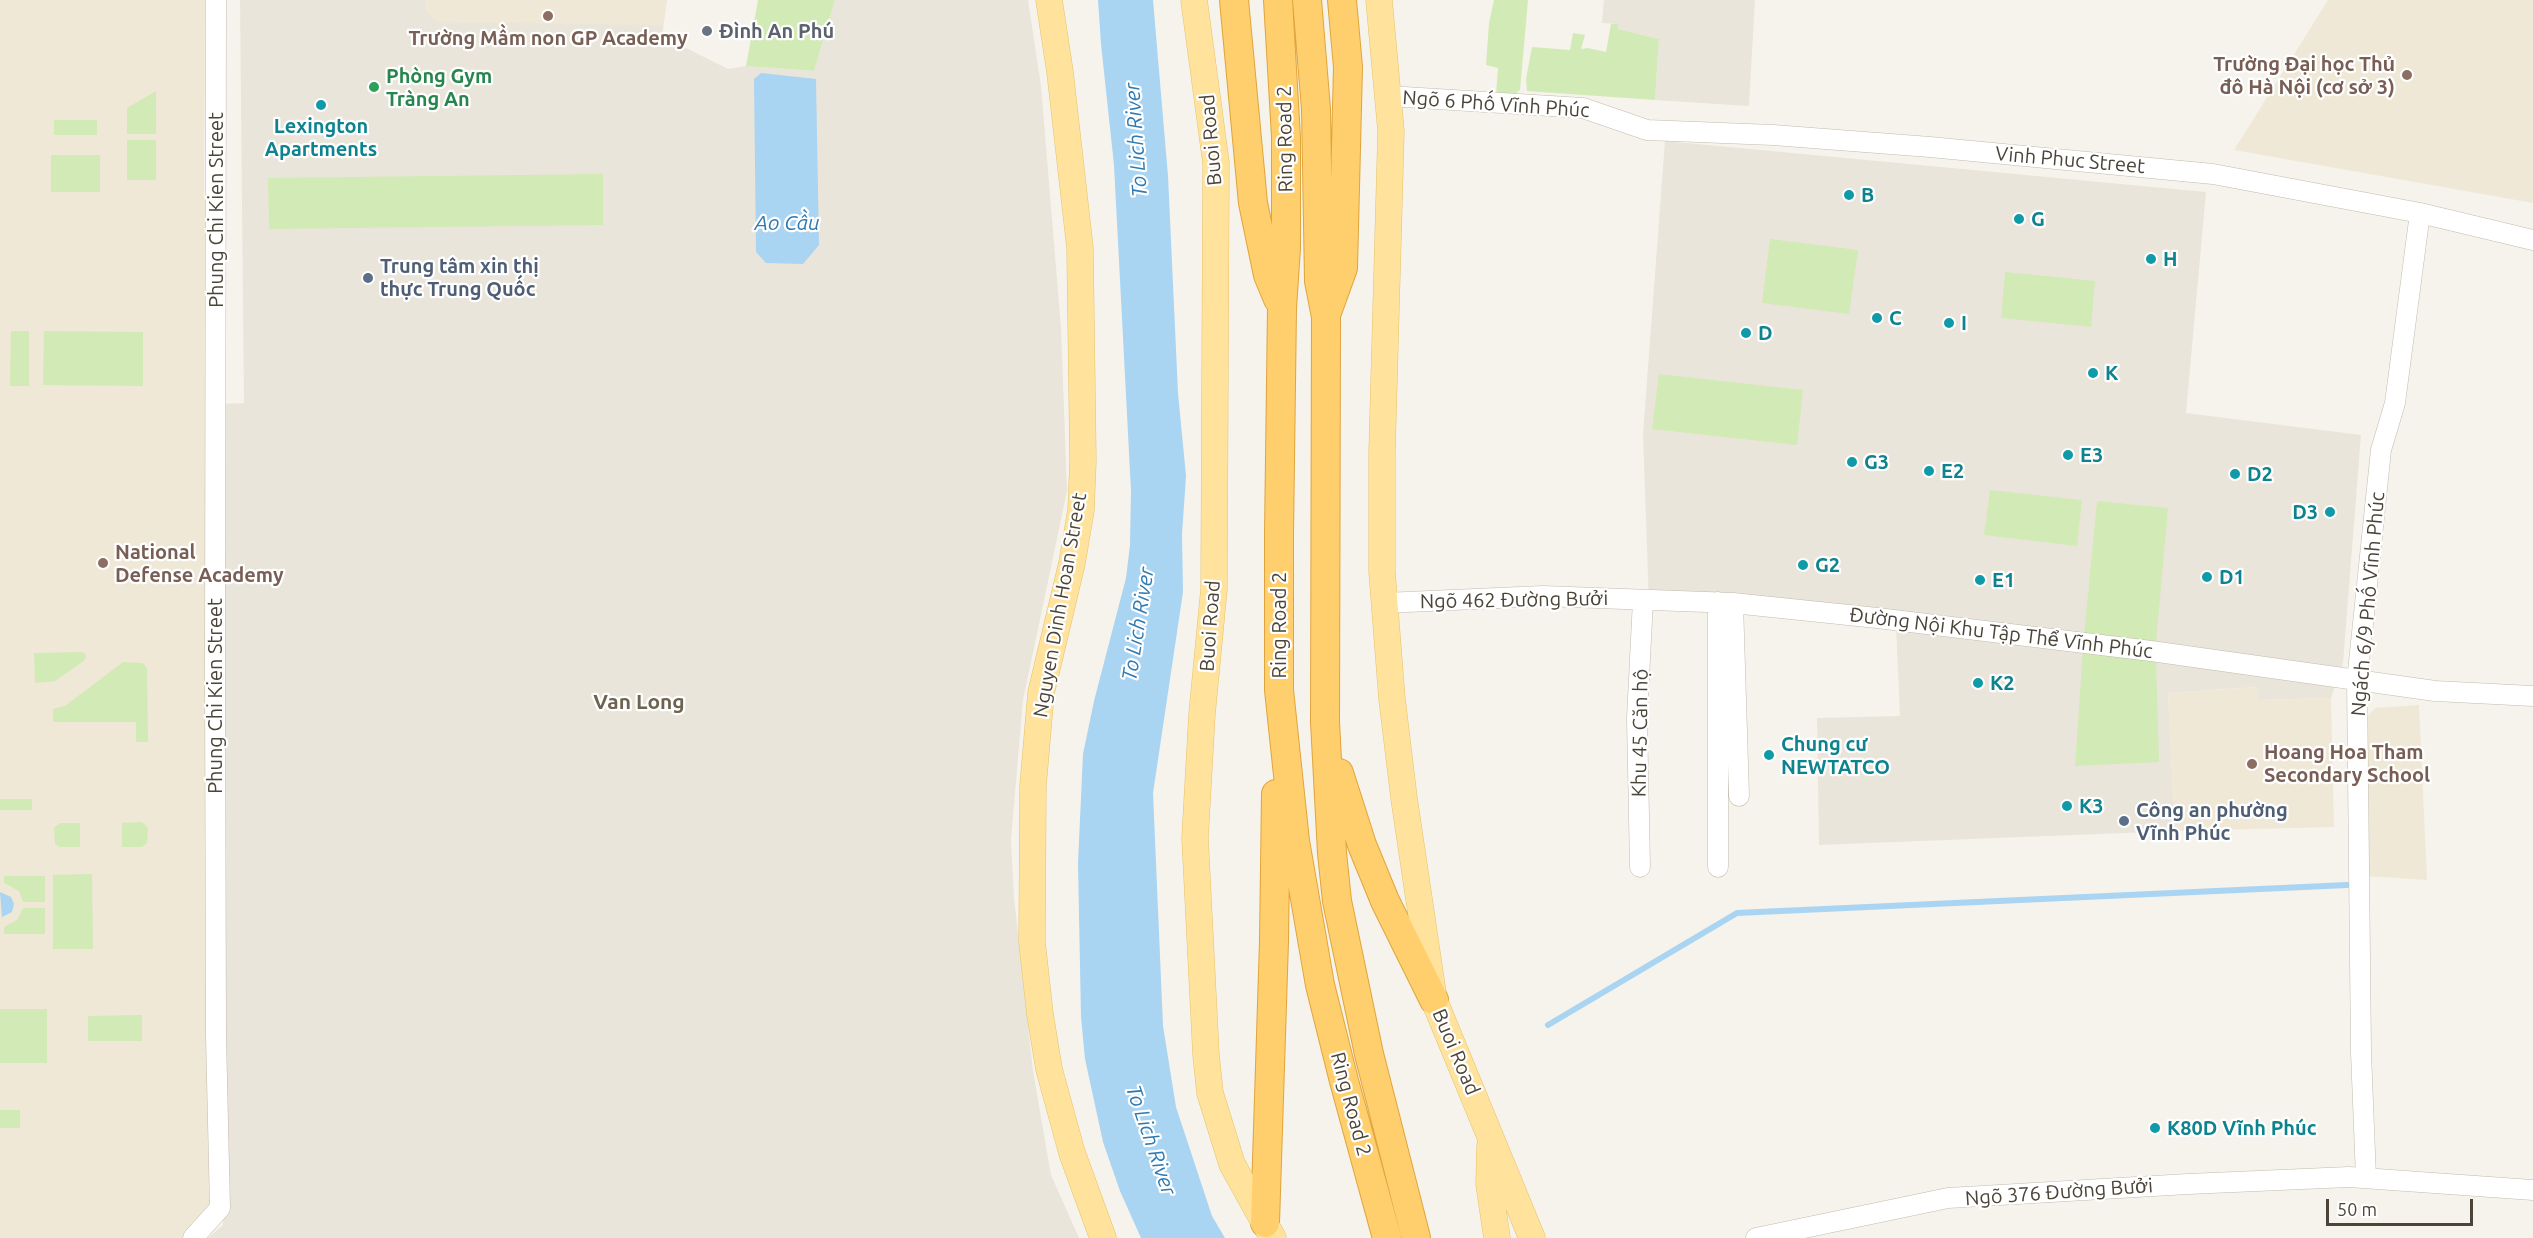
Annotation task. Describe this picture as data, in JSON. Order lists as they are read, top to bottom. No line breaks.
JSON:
{"streets":{"highway":["Ring Road 2"],"main road":["Buoi Road","Nguyen Dinh Hoan Street"],"street":["Ngõ 6 Phố Vĩnh Phúc","Vinh Phuc Street","Phung Chi Kien Street","Ngõ 462 Đường Bưởi","Ngách 6/9 Phố Vĩnh Phúc","Đường Nội Khu Tập Thể Vĩnh Phúc","Khu 45 Căn hộ","Ngõ 376 Đường Bưởi"]},"crossings":[["Ngõ 6 Phố Vĩnh Phúc","Buoi Road"],["Ngõ 6 Phố Vĩnh Phúc","Vinh Phuc Street"],["Buoi Road","Ngõ 462 Đường Bưởi"],["Vinh Phuc Street","Ngách 6/9 Phố Vĩnh Phúc"],["Ngõ 462 Đường Bưởi","Đường Nội Khu Tập Thể Vĩnh Phúc"],["Ngõ 462 Đường Bưởi","Khu 45 Căn hộ"],["Ngách 6/9 Phố Vĩnh Phúc","Đường Nội Khu Tập Thể Vĩnh Phúc"],["Ngách 6/9 Phố Vĩnh Phúc","Ngõ 376 Đường Bưởi"],["Đường Nội Khu Tập Thể Vĩnh Phúc","Khu 45 Căn hộ"]],"districts":["Van Long"],"water":["To Lich River","Ao Cầu"],"places":["Trường Mầm non GP Academy","Đình An Phú","Trường Đại học Thủ đô Hà Nội (cơ sở 3)","Phòng Gym Tràng An","Lexington Apartments","B","G","H","Trung tâm xin thị thực Trung Quốc","C","I","D","K","E3","G3","E2","D2","D3","National Defense Academy","G2","D1","E1","K2","Chung cư NEWTATCO","Hoang Hoa Tham Secondary School","K3","Công an phường Vĩnh Phúc","K80D Vĩnh Phúc"],"scale_bar":"50 m"}
